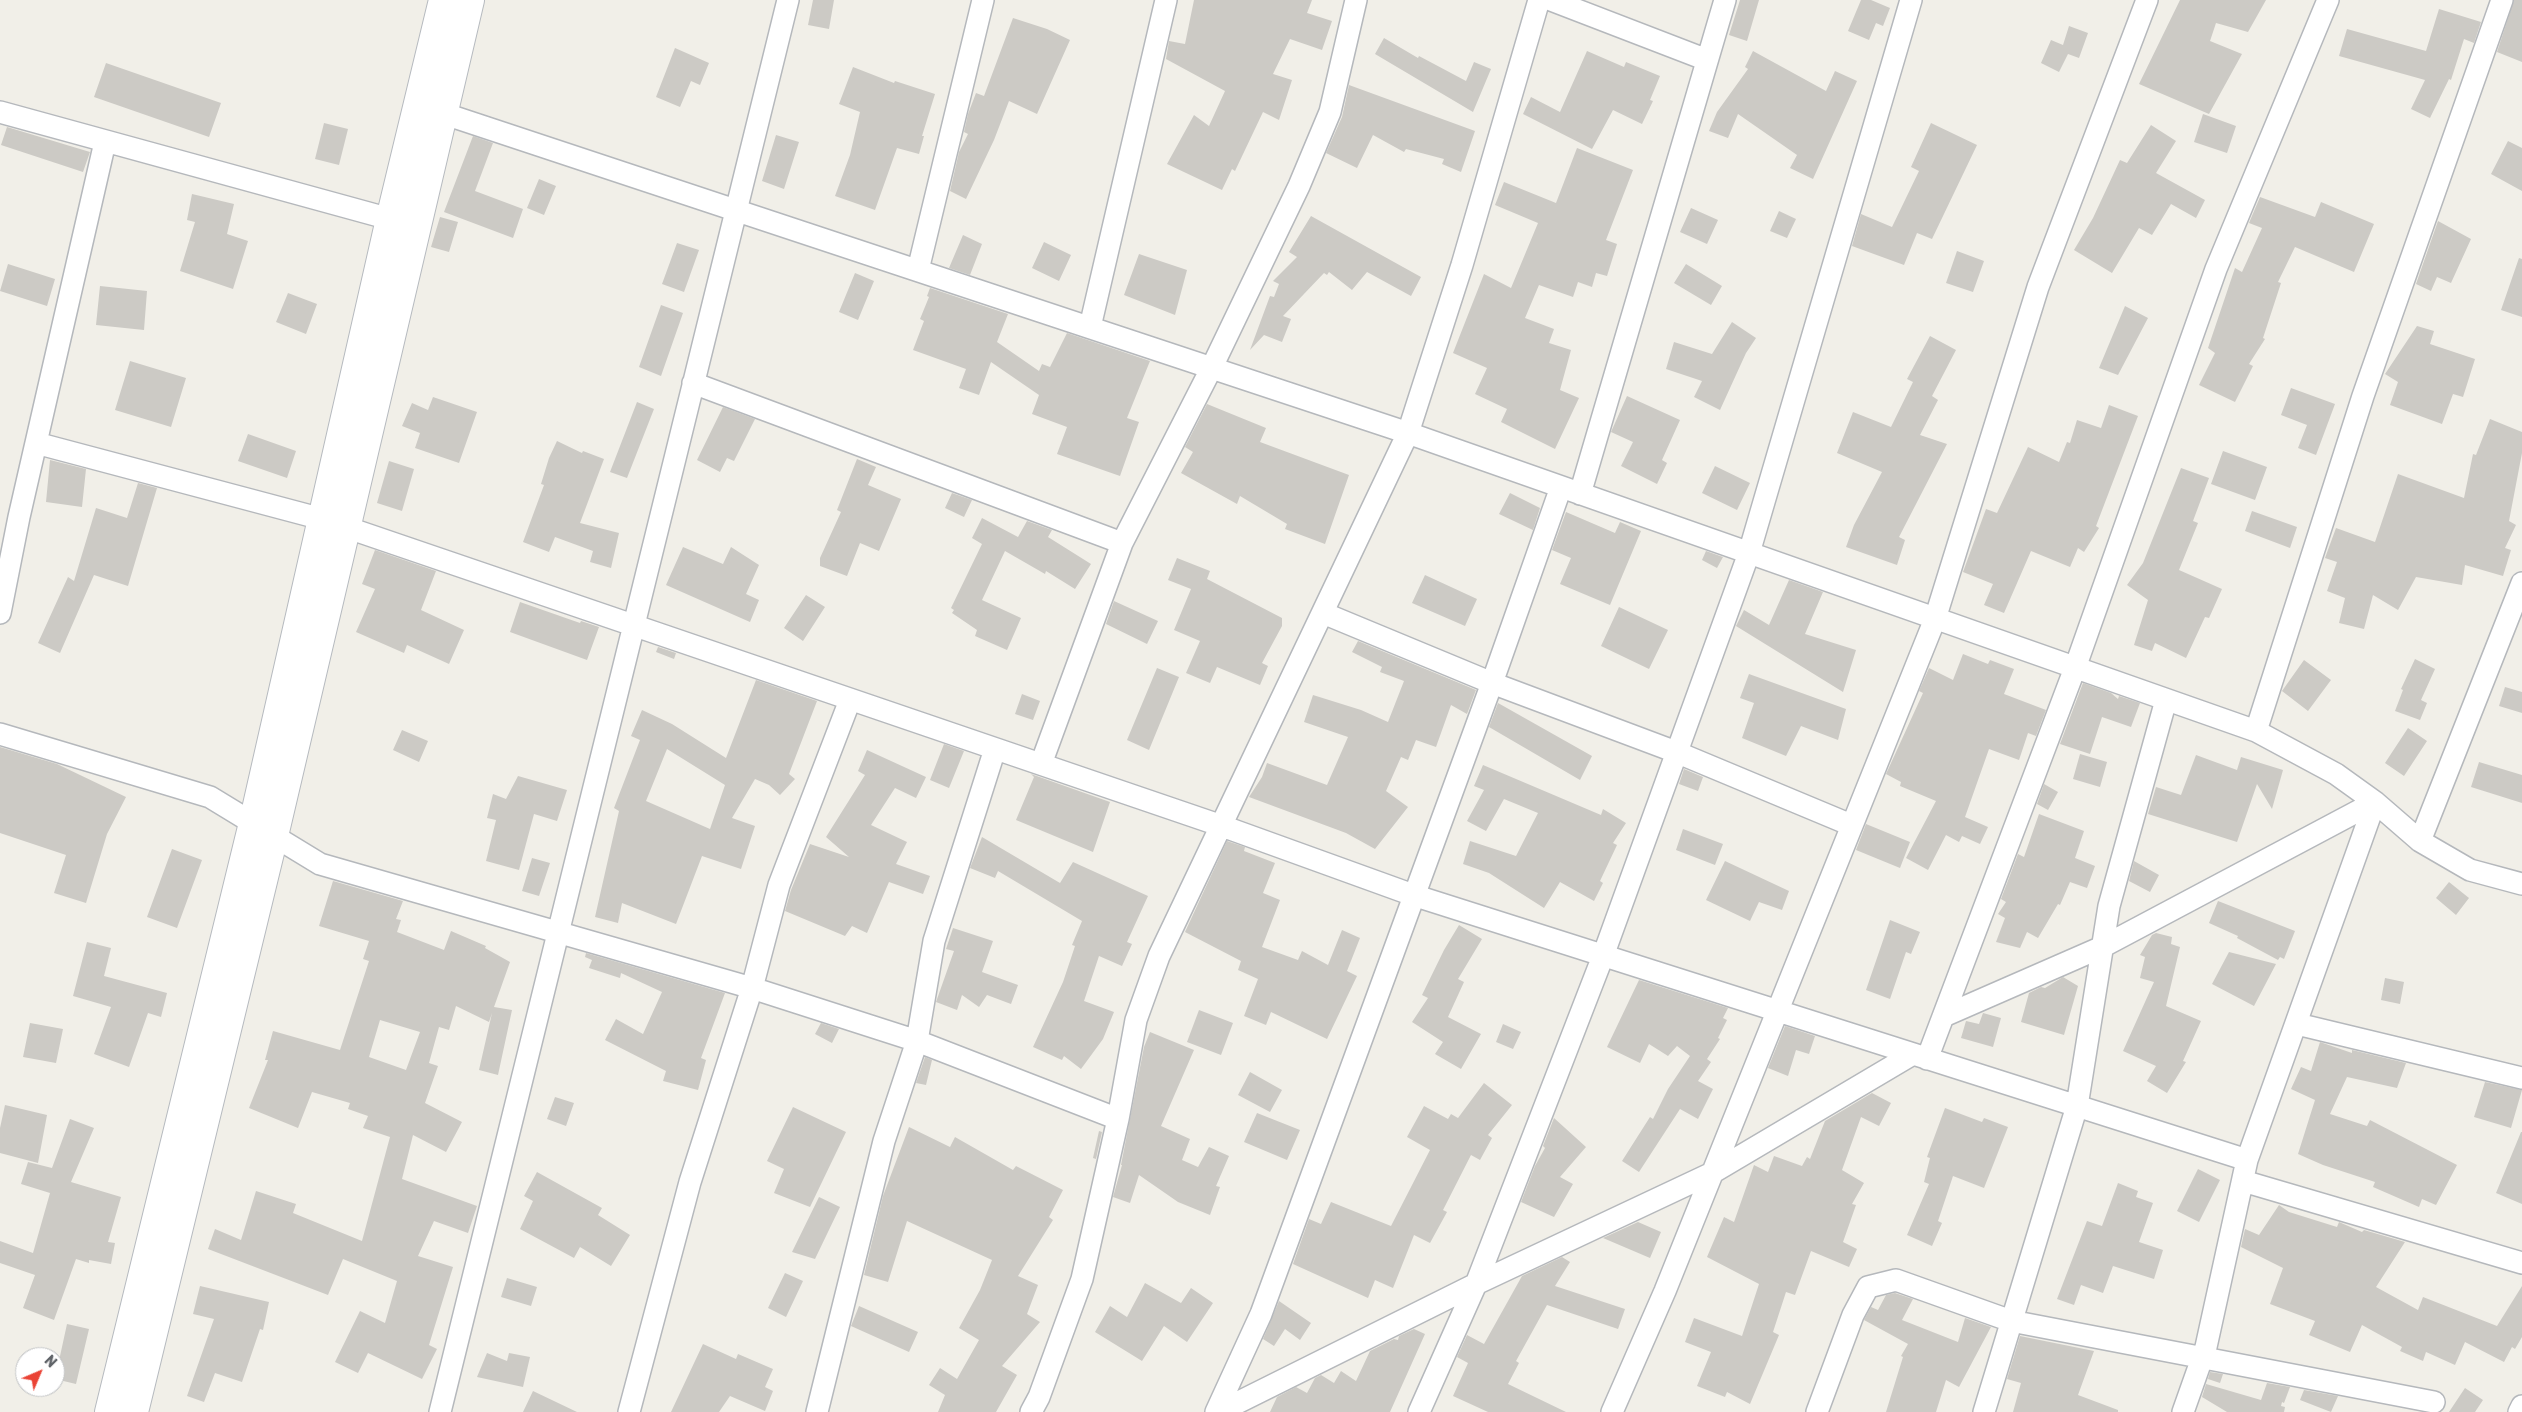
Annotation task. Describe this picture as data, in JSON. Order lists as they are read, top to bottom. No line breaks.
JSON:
{"north":"top right"}
